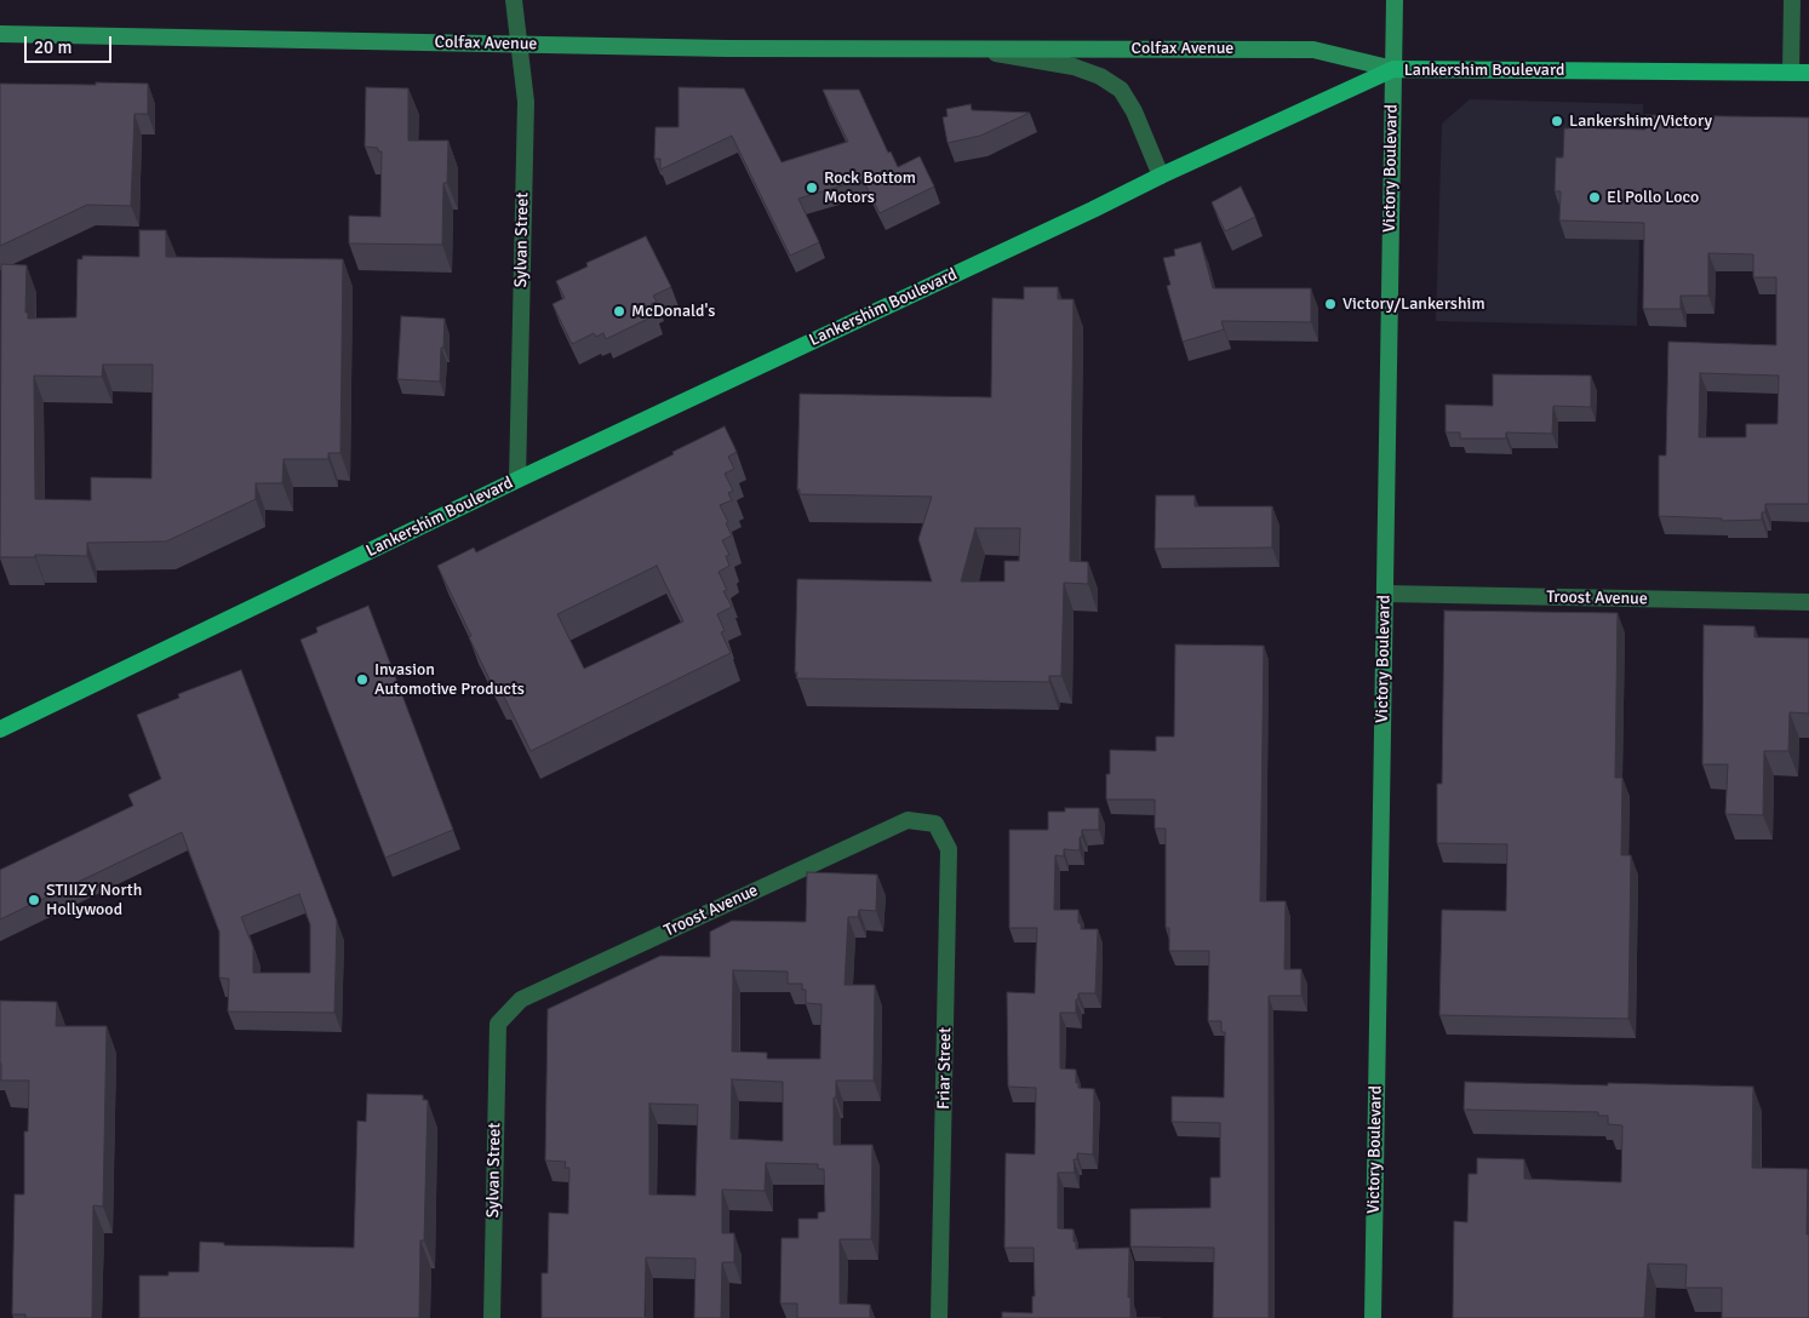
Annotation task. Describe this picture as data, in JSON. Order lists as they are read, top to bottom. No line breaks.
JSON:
{"streets":{"main road":["Colfax Avenue","Lankershim Boulevard","Victory Boulevard"],"street":["Sylvan Street","Troost Avenue","Friar Street"]},"crossings":[["Colfax Avenue","Lankershim Boulevard"],["Colfax Avenue","Victory Boulevard"],["Colfax Avenue","Sylvan Street"],["Lankershim Boulevard","Victory Boulevard"],["Lankershim Boulevard","Sylvan Street"],["Victory Boulevard","Troost Avenue"],["Sylvan Street","Troost Avenue"],["Troost Avenue","Friar Street"]],"places":["Lankershim/Victory","Rock Bottom Motors","El Pollo Loco","Victory/Lankershim","McDonald's","Invasion Automotive Products","STIIIZY North Hollywood"],"scale_bar":"20 m"}
